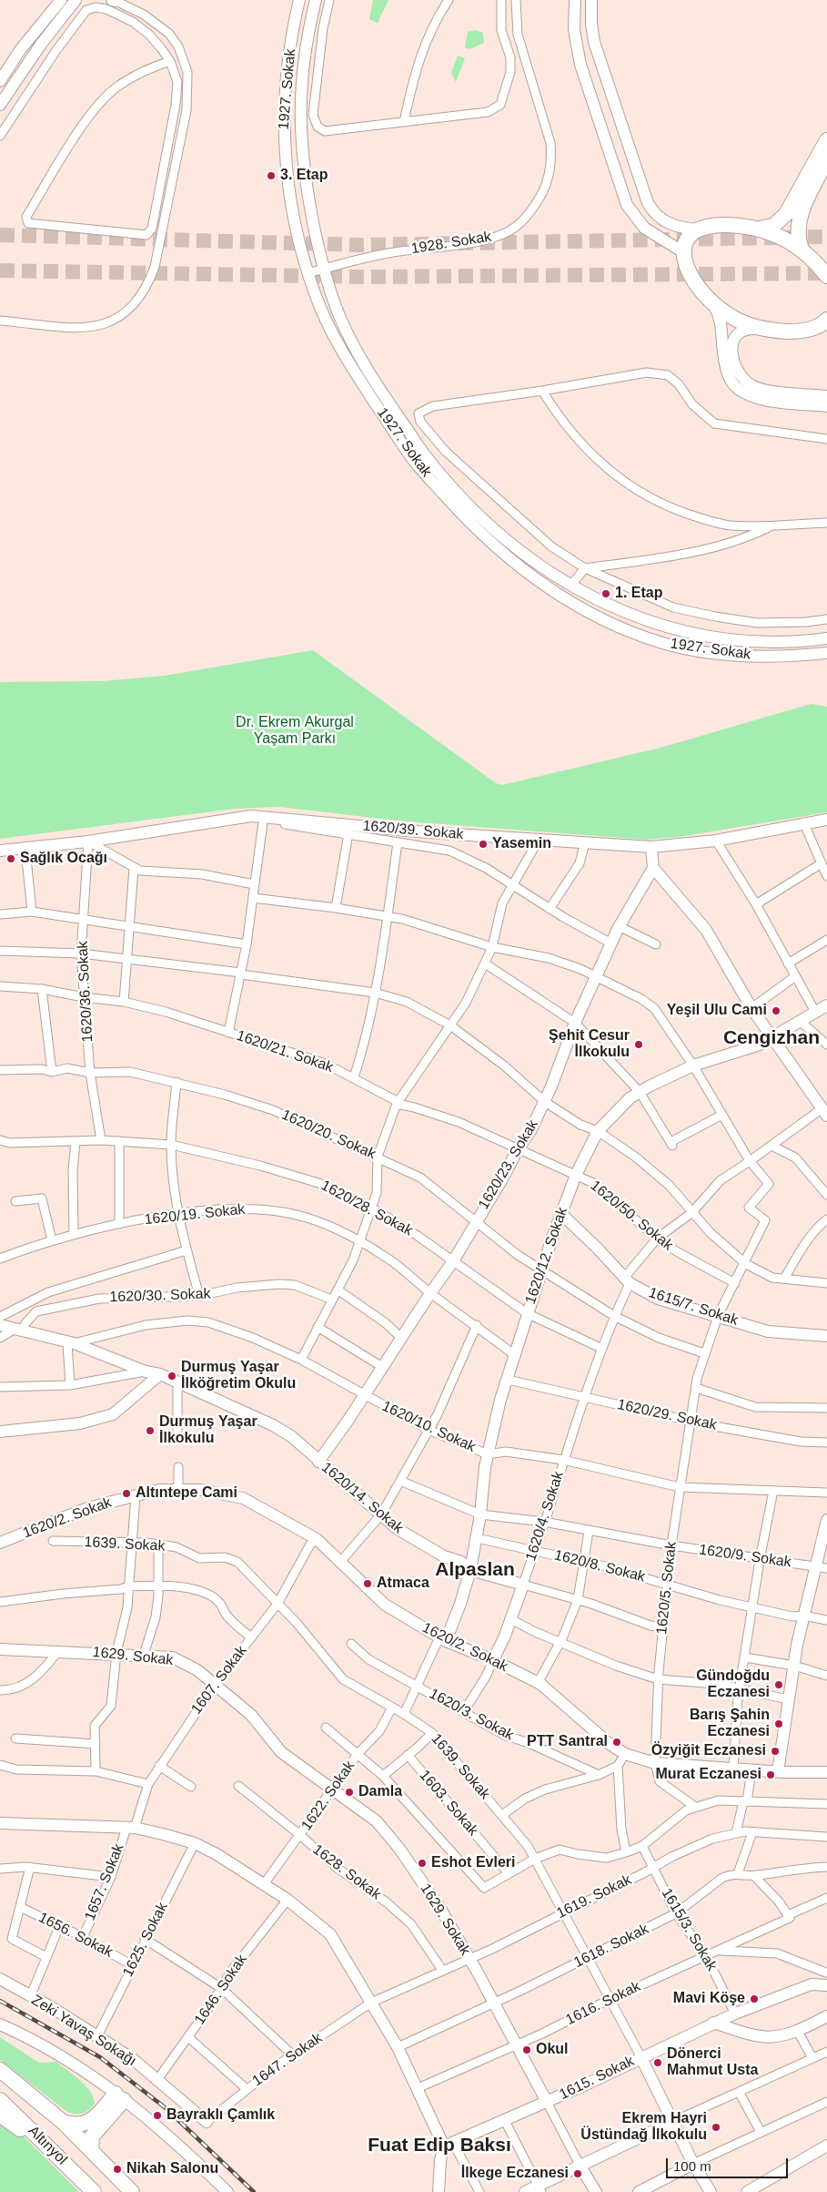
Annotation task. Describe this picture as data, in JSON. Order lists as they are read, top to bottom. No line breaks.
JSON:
{"streets":{"highway":["Altınyol"],"street":["1927. Sokak","1928. Sokak","1620/39. Sokak","1620/36. Sokak","1620/21. Sokak","1620/20. Sokak","1620/23. Sokak","1620/28. Sokak","1620/19. Sokak","1620/50. Sokak","1620/12. Sokak","1620/30. Sokak","1615/7. Sokak","1620/29. Sokak","1620/10. Sokak","1620/14. Sokak","1620/4. Sokak","1620/2. Sokak","1639. Sokak","1620/9. Sokak","1620/8. Sokak","1620/5. Sokak","1629. Sokak","1607. Sokak","1620/3. Sokak","1622. Sokak","1603. Sokak","1628. Sokak","1657. Sokak","1619. Sokak","1615/3. Sokak","1656. Sokak","1625. Sokak","1618. Sokak","1646. Sokak","1616. Sokak","Zeki Yavaş Sokağı","1647. Sokak","1615. Sokak"]},"crossings":[["1927. Sokak","1928. Sokak"],["1620/39. Sokak","1620/36. Sokak"],["1620/36. Sokak","1620/21. Sokak"],["1620/36. Sokak","1620/20. Sokak"],["1620/36. Sokak","1620/28. Sokak"],["1620/21. Sokak","1620/23. Sokak"],["1620/21. Sokak","1620/50. Sokak"],["1620/21. Sokak","1620/12. Sokak"],["1620/20. Sokak","1620/23. Sokak"],["1620/20. Sokak","1620/12. Sokak"],["1620/20. Sokak","1620/4. Sokak"],["1620/20. Sokak","1620/5. Sokak"],["1620/23. Sokak","1620/28. Sokak"],["1620/23. Sokak","1620/19. Sokak"],["1620/23. Sokak","1620/10. Sokak"],["1620/23. Sokak","1620/14. Sokak"],["1620/28. Sokak","1620/12. Sokak"],["1620/28. Sokak","1620/4. Sokak"],["1620/19. Sokak","1620/12. Sokak"],["1620/50. Sokak","1620/12. Sokak"],["1620/50. Sokak","1620/4. Sokak"],["1620/50. Sokak","1620/5. Sokak"],["1620/12. Sokak","1615/7. Sokak"],["1620/12. Sokak","1620/29. Sokak"],["1620/12. Sokak","1620/10. Sokak"],["1620/12. Sokak","1620/14. Sokak"],["1620/12. Sokak","1620/2. Sokak"],["1620/12. Sokak","1620/9. Sokak"],["1620/12. Sokak","1620/8. Sokak"],["1620/30. Sokak","1620/14. Sokak"],["1615/7. Sokak","1620/4. Sokak"],["1615/7. Sokak","1620/5. Sokak"],["1620/29. Sokak","1620/4. Sokak"],["1620/29. Sokak","1620/5. Sokak"],["1620/10. Sokak","1620/14. Sokak"],["1620/10. Sokak","1620/4. Sokak"],["1620/10. Sokak","1620/5. Sokak"],["1620/14. Sokak","1620/4. Sokak"],["1620/14. Sokak","1620/5. Sokak"],["1620/4. Sokak","1620/2. Sokak"],["1620/4. Sokak","1620/9. Sokak"],["1620/4. Sokak","1620/8. Sokak"],["1620/4. Sokak","1620/5. Sokak"],["1620/4. Sokak","1620/3. Sokak"],["1620/2. Sokak","1620/5. Sokak"],["1620/2. Sokak","1607. Sokak"],["1639. Sokak","1607. Sokak"],["1639. Sokak","1622. Sokak"],["1639. Sokak","1619. Sokak"],["1639. Sokak","1618. Sokak"],["1639. Sokak","1616. Sokak"],["1639. Sokak","1615. Sokak"],["1620/9. Sokak","1620/5. Sokak"],["1620/8. Sokak","1620/5. Sokak"],["1629. Sokak","1607. Sokak"],["1629. Sokak","1622. Sokak"],["1629. Sokak","1619. Sokak"],["1629. Sokak","1618. Sokak"],["1629. Sokak","1616. Sokak"],["1629. Sokak","1615. Sokak"],["1607. Sokak","1657. Sokak"],["1622. Sokak","1628. Sokak"],["1628. Sokak","1619. Sokak"],["1657. Sokak","1656. Sokak"],["1619. Sokak","1615/3. Sokak"],["1619. Sokak","1647. Sokak"],["1615/3. Sokak","1618. Sokak"],["1615/3. Sokak","1616. Sokak"],["1615/3. Sokak","1615. Sokak"],["1656. Sokak","1625. Sokak"],["1625. Sokak","Zeki Yavaş Sokağı"],["1646. Sokak","Zeki Yavaş Sokağı"],["Zeki Yavaş Sokağı","1647. Sokak"]],"districts":["Cengizhan","Alpaslan","Fuat Edip Baksı"],"parks":["Dr. Ekrem Akurgal Yaşam Parkı"],"places":["3. Etap","1. Etap","Yasemin","Sağlık Ocağı","Yeşil Ulu Cami","Şehit Cesur İlkokulu","Durmuş Yaşar İlköğretim Okulu","Durmuş Yaşar İlkokulu","Altıntepe Cami","Atmaca","Gündoğdu Eczanesi","Barış Şahin Eczanesi","PTT Santral","Özyiğit Eczanesi","Murat Eczanesi","Damla","Eshot Evleri","Mavi Köşe","Okul","Dönerci Mahmut Usta","Bayraklı Çamlık","Ekrem Hayri Üstündağ İlkokulu","Nikah Salonu","İlkege Eczanesi"],"scale_bar":"100 m"}
